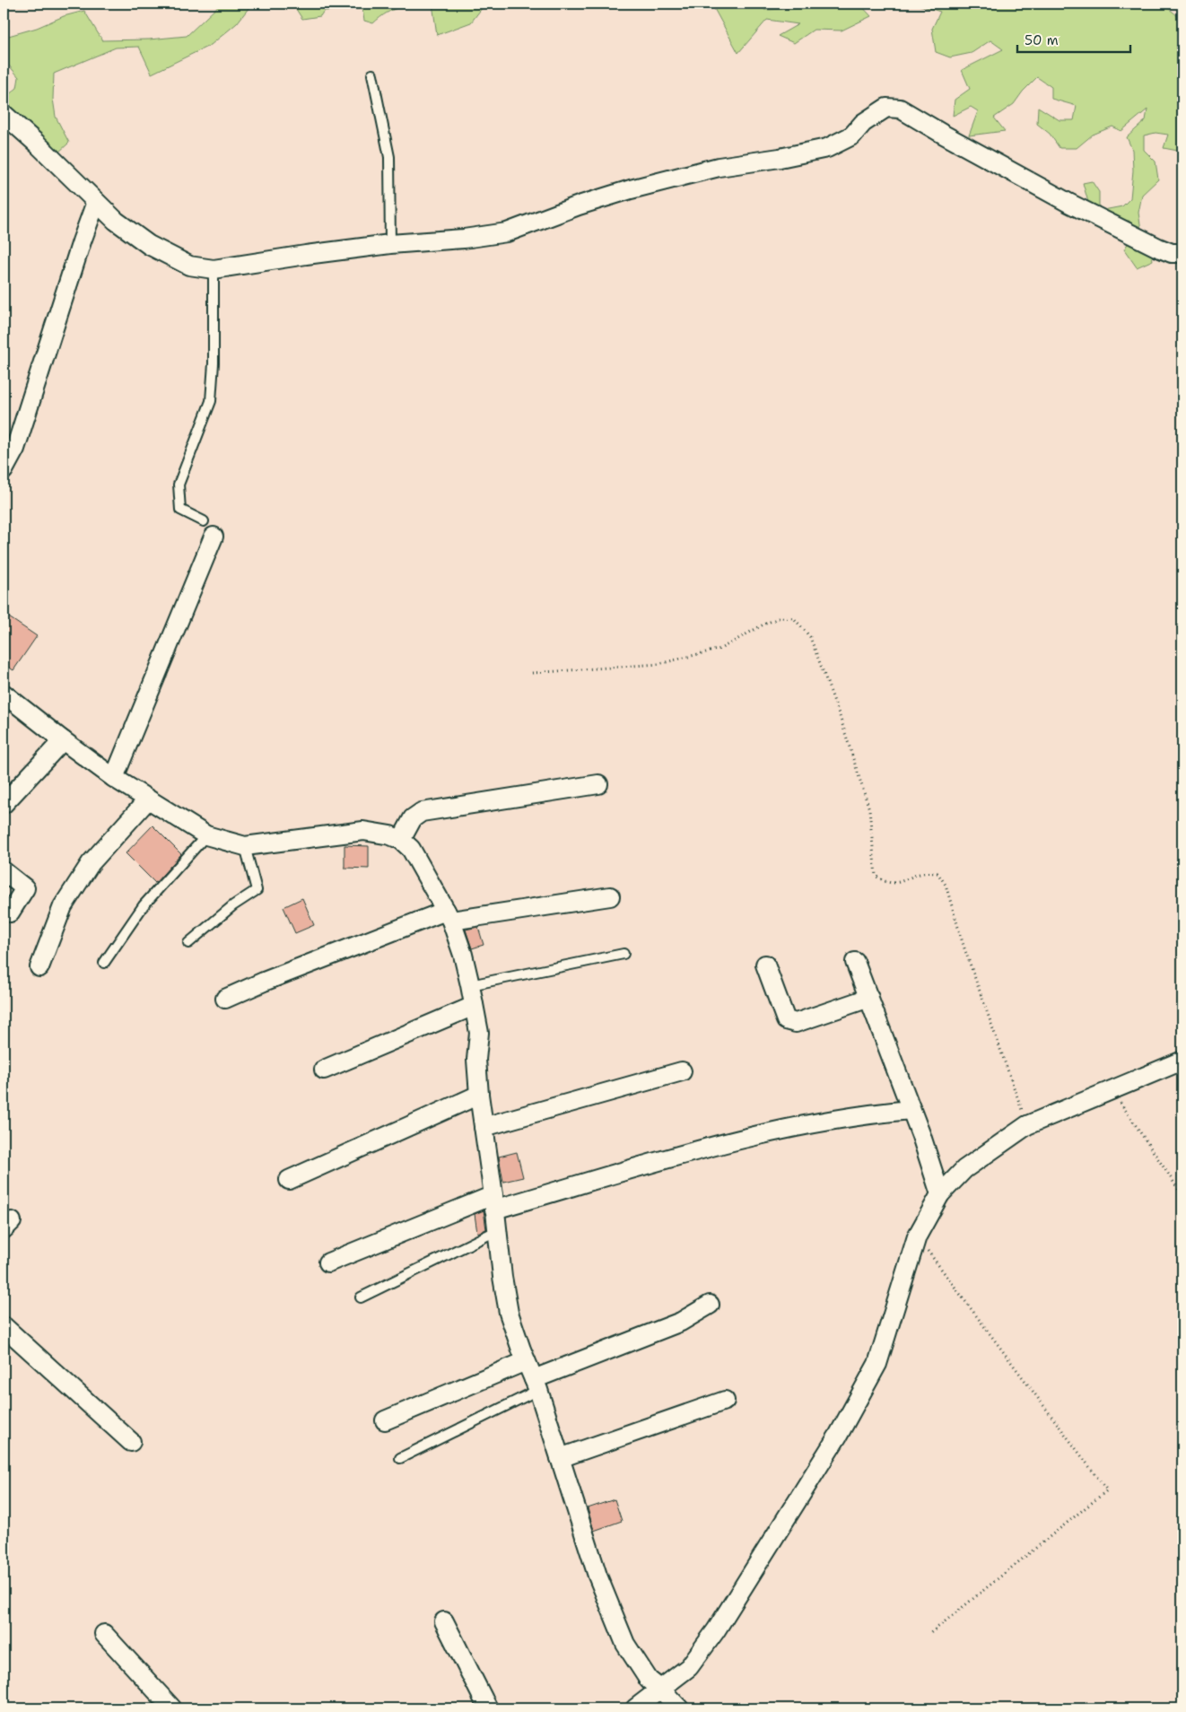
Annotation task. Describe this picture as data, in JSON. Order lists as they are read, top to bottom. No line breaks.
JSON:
{"scale_bar":"50 m"}
